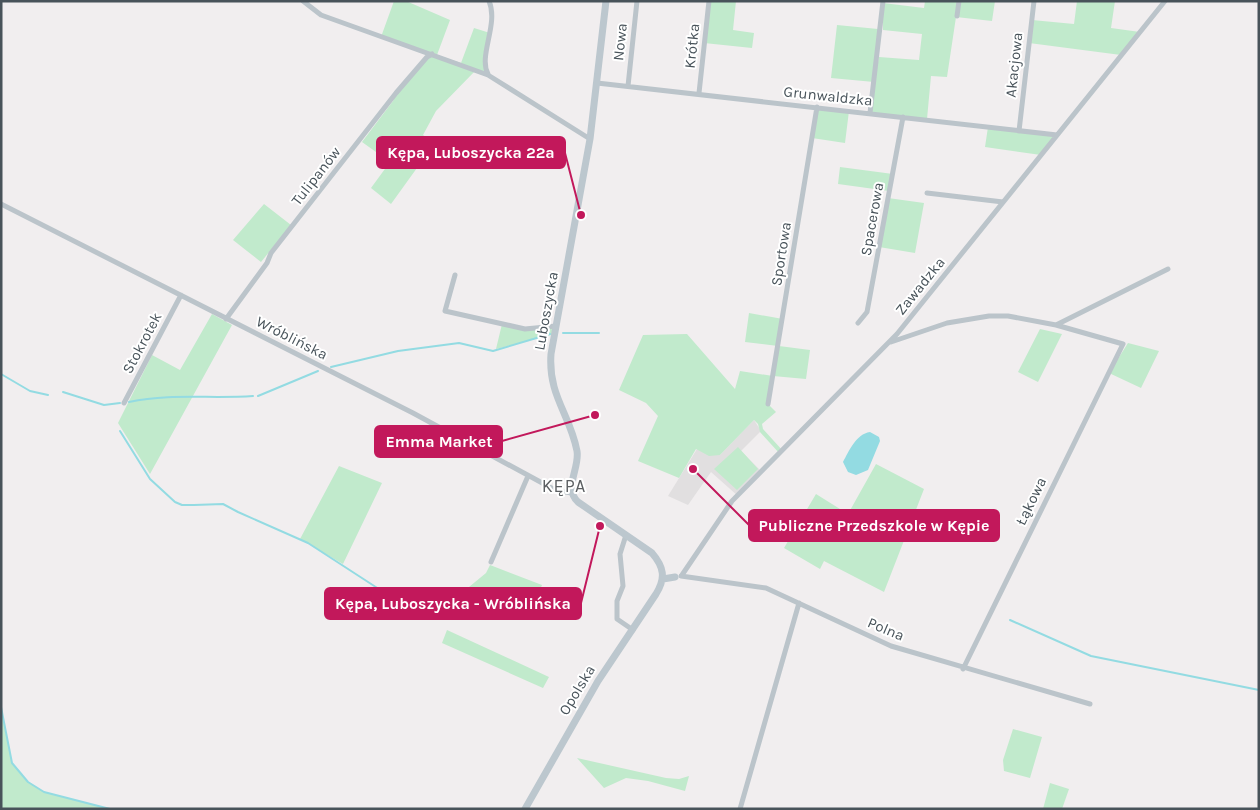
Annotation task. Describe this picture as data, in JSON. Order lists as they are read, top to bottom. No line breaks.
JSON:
{"streets":{"street":["Nowa","Krótka","Akacjowa","Grunwaldzka","Tulipanów","Spacerowa","Sportowa","Zawadzka","Luboszycka","Wróblińska","Stokrotek","Łąkowa","Polna","Opolska"]},"crossings":[["Nowa","Grunwaldzka"],["Krótka","Grunwaldzka"],["Akacjowa","Grunwaldzka"],["Grunwaldzka","Spacerowa"],["Grunwaldzka","Sportowa"],["Grunwaldzka","Zawadzka"],["Grunwaldzka","Luboszycka"],["Tulipanów","Wróblińska"],["Zawadzka","Polna"],["Luboszycka","Wróblińska"],["Wróblińska","Stokrotek"],["Łąkowa","Polna"]],"districts":["KĘPA"],"places":["Kępa, Luboszycka 22a","Emma Market","Publiczne Przedszkole w Kępie","Kępa, Luboszycka - Wróblińska"]}
